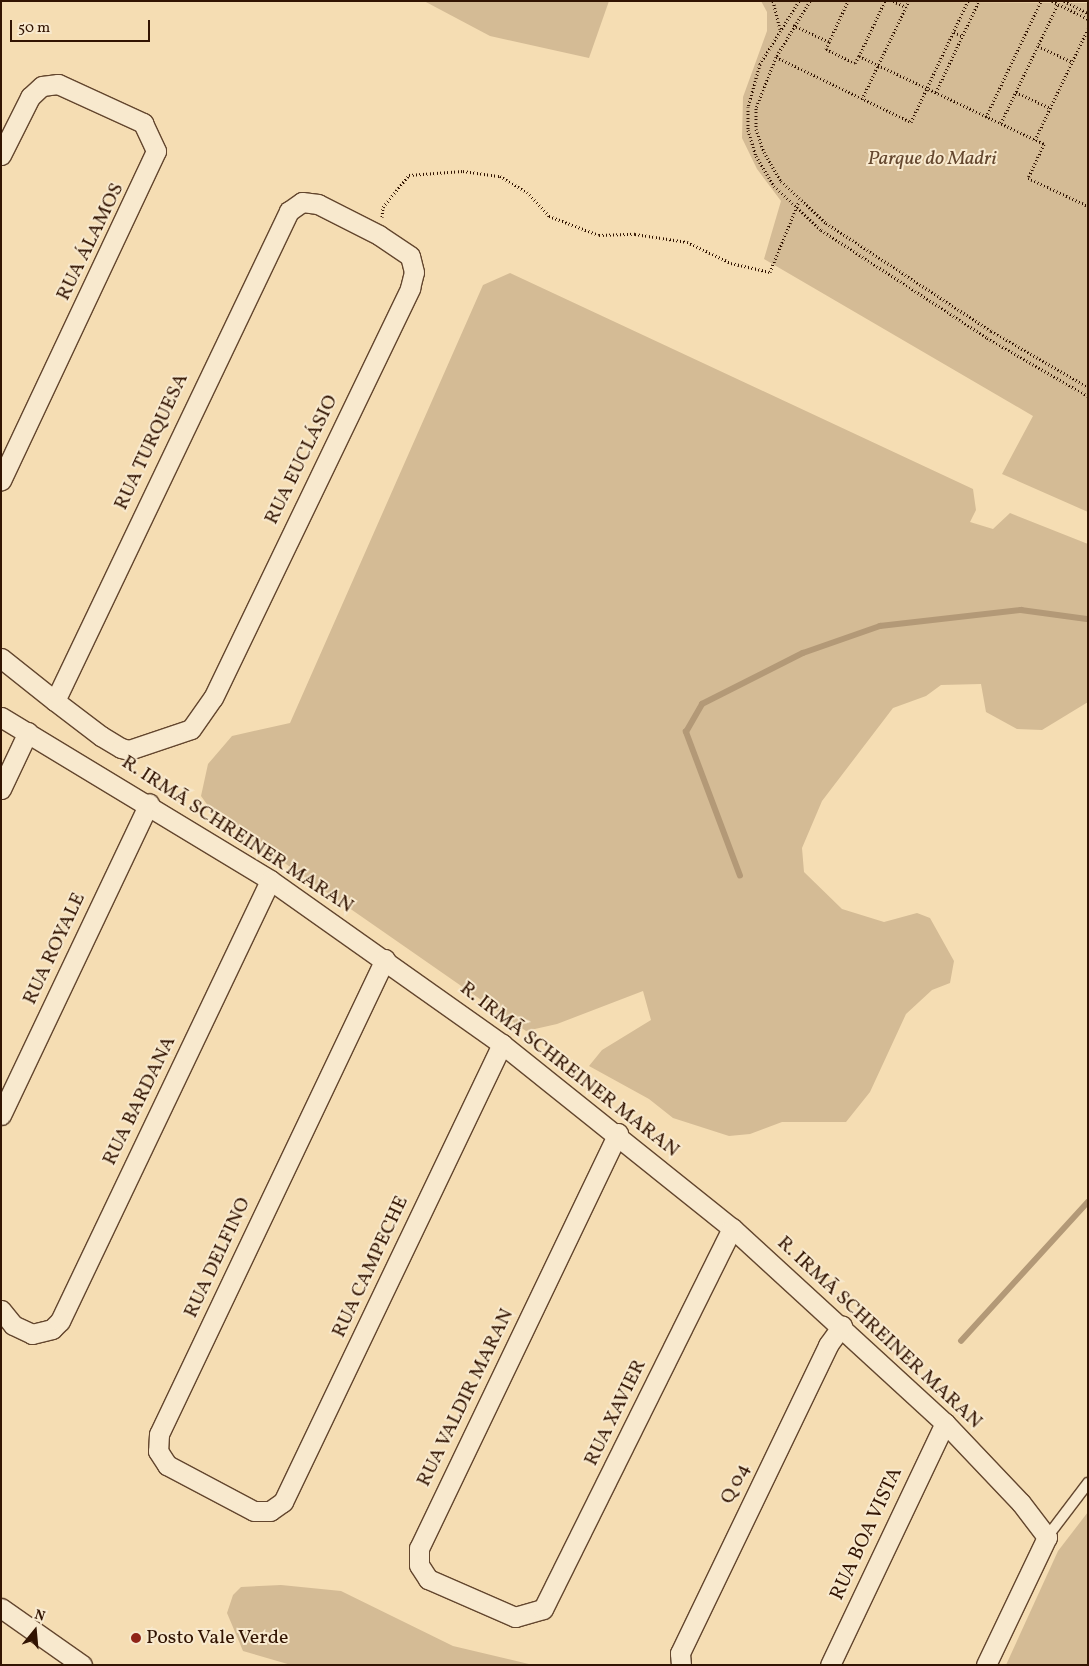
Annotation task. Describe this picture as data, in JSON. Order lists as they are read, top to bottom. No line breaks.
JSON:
{"streets":{"street":["RUA ÁLAMOS","RUA TURQUESA","RUA EUCLÁSIO","R. IRMÃ SCHREINER MARAN","RUA ROYALE","RUA BARDANA","RUA DELFINO","RUA CAMPECHE","RUA VALDIR MARAN","RUA XAVIER","Q 04","RUA BOA VISTA"]},"crossings":[["RUA TURQUESA","RUA EUCLÁSIO"],["R. IRMÃ SCHREINER MARAN","RUA ROYALE"],["R. IRMÃ SCHREINER MARAN","RUA BARDANA"],["R. IRMÃ SCHREINER MARAN","RUA DELFINO"],["R. IRMÃ SCHREINER MARAN","RUA CAMPECHE"],["R. IRMÃ SCHREINER MARAN","RUA VALDIR MARAN"],["R. IRMÃ SCHREINER MARAN","RUA XAVIER"],["R. IRMÃ SCHREINER MARAN","Q 04"],["R. IRMÃ SCHREINER MARAN","RUA BOA VISTA"],["RUA DELFINO","RUA CAMPECHE"],["RUA VALDIR MARAN","RUA XAVIER"]],"parks":["Parque do Madri"],"places":["Posto Vale Verde"],"scale_bar":"50 m","north":"top"}
